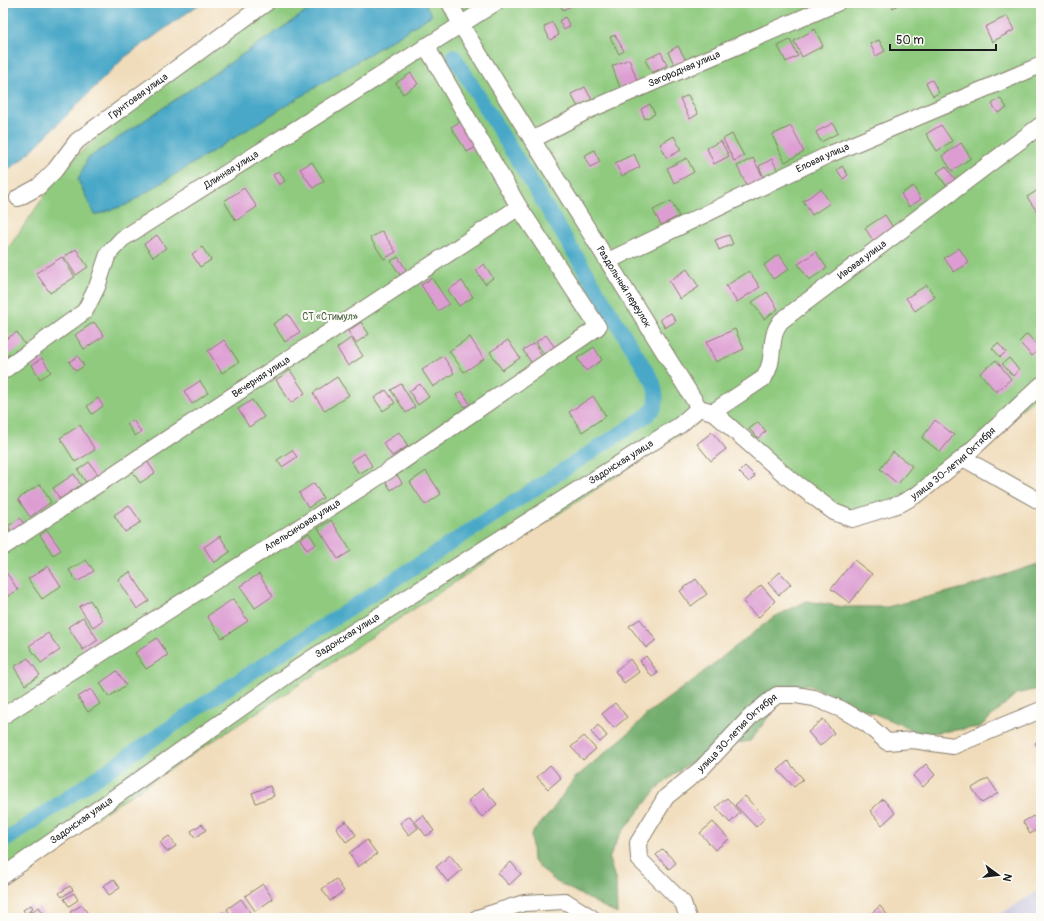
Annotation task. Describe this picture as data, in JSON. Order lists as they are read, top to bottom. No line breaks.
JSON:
{"streets":{"street":["Загородная улица","Грунтовая улица","Еловая улица","Длинная улица","Ивовая улица","Раздольный переулок","Вечерняя улица","Задонская улица","улица 30-летия Октября","Апельсиновая улица"]},"crossings":[["Загородная улица","Раздольный переулок"],["Еловая улица","Раздольный переулок"],["Длинная улица","Раздольный переулок"],["Ивовая улица","Раздольный переулок"],["Ивовая улица","Задонская улица"],["Раздольный переулок","Задонская улица"],["Раздольный переулок","улица 30-летия Октября"],["Вечерняя улица","Апельсиновая улица"]],"parks":["СТ «Стимул»"],"scale_bar":"50 m","north":"right"}
